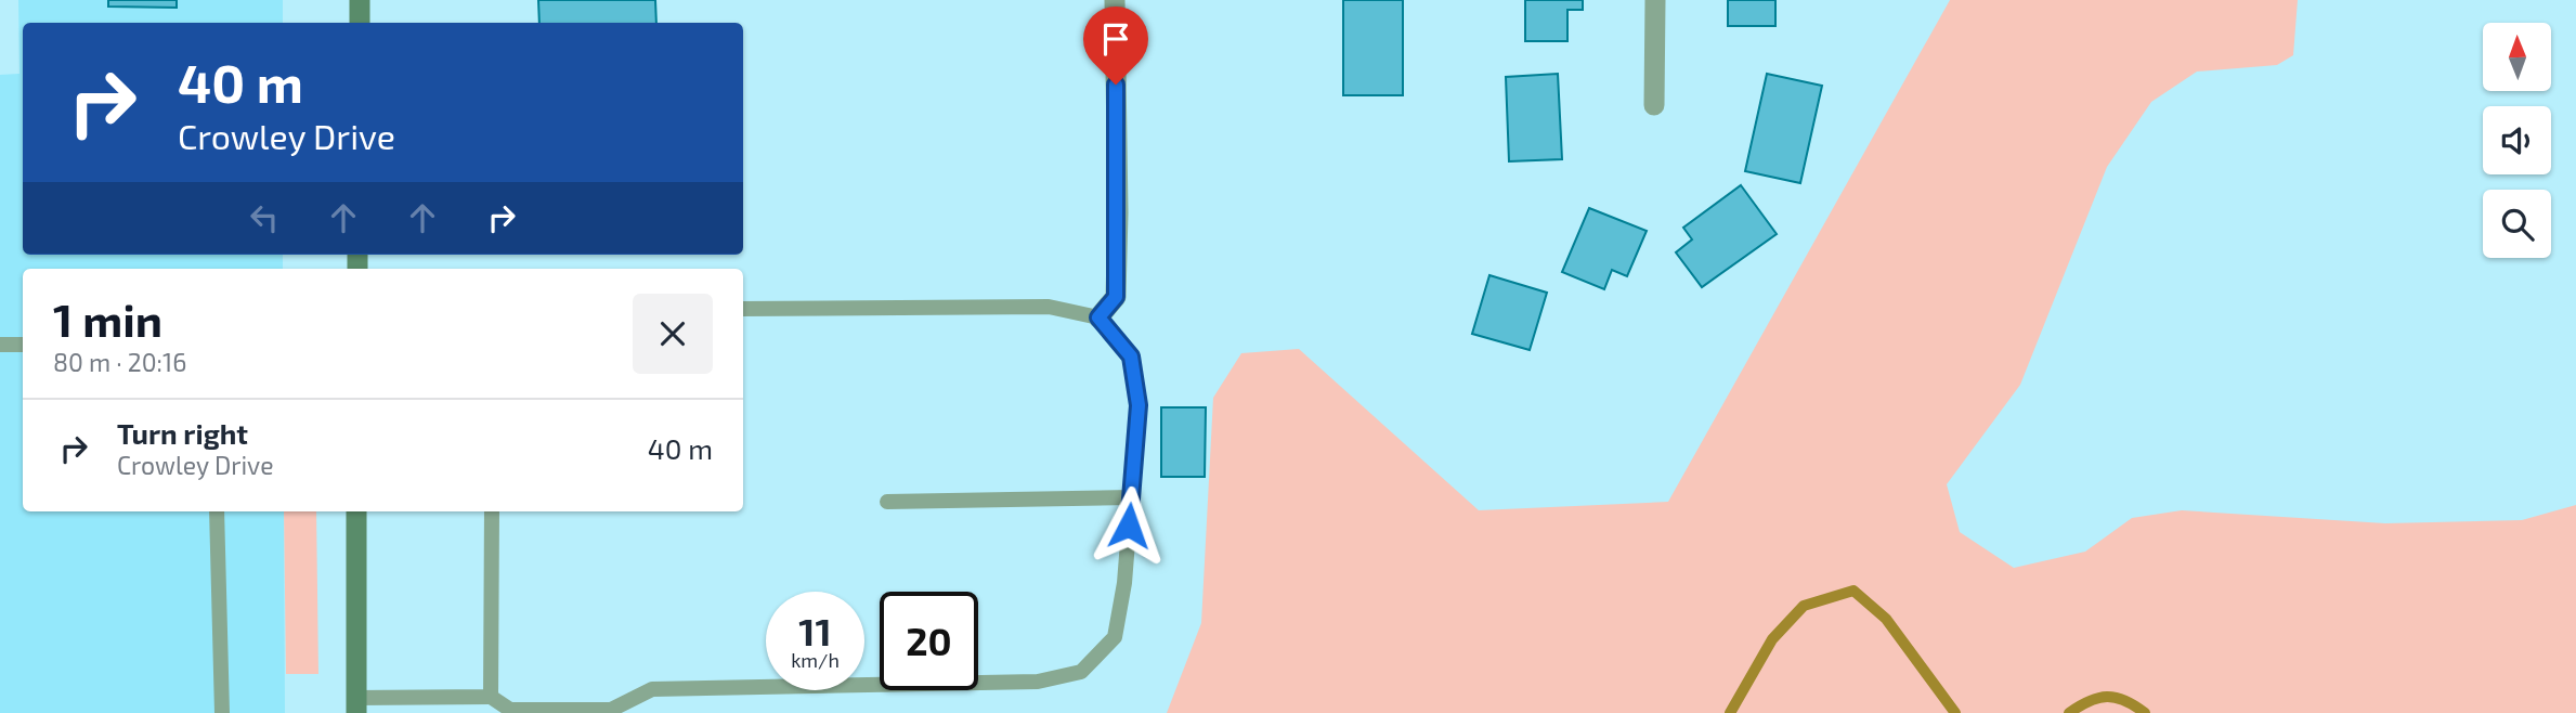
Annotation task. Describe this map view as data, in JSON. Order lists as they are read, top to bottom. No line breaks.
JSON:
{"north":"top","page":{"turn":["40 m","Crowley Drive"],"heading":["1 min","80 m · 20:16"],"list":[{"name":"Turn right","note":"Crowley Drive","value":"40 m"}],"speed":"11 km/h","limit":"20"}}
